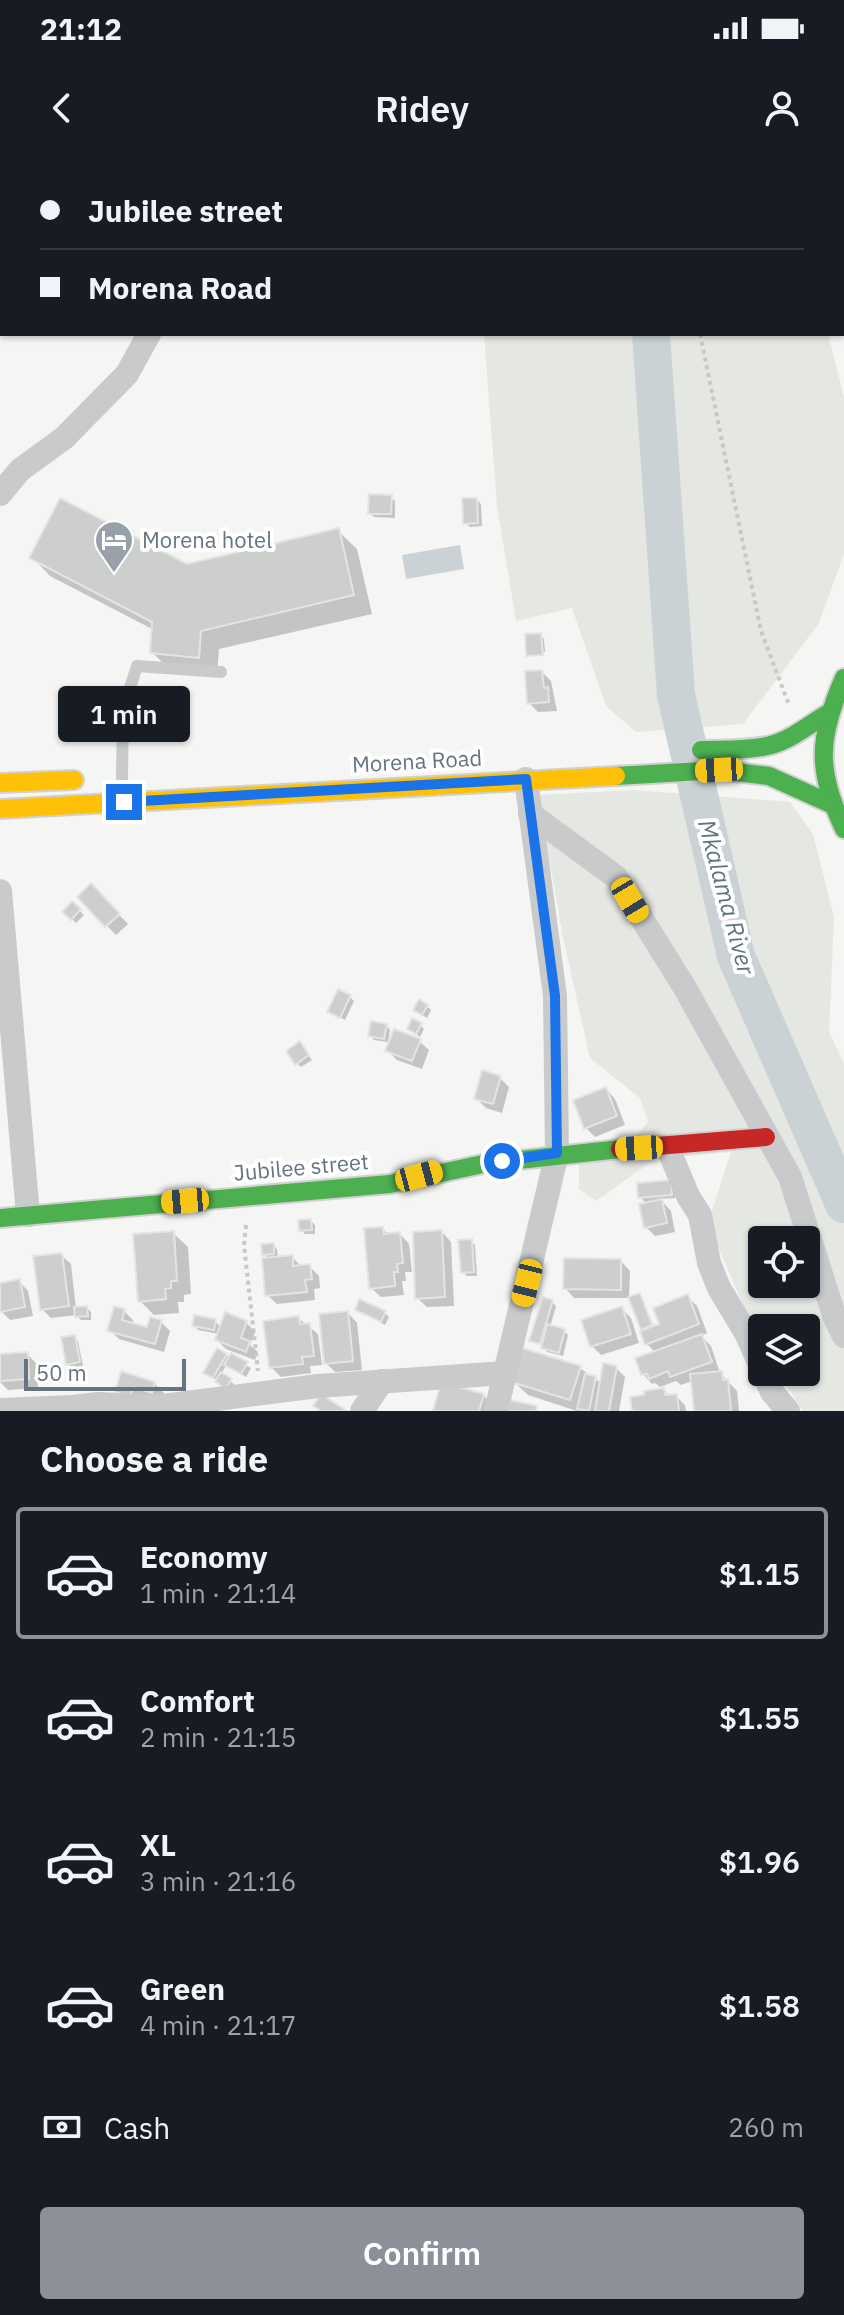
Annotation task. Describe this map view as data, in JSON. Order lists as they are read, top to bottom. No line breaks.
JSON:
{"streets":{"main road":["Morena Road","Jubilee street"]},"water":["Mkalama River"],"places":{"hotel":["Morena hotel"]},"scale_bar":"50 m","page":{"status":"21:12","header":"Ridey","banner":["Jubilee street","Morena Road"],"bubble":"1 min","scale":"50 m","heading":"Choose a ride","list":[{"name":"Economy","note":"1 min · 21:14","value":"$1.15"},{"name":"Comfort","note":"2 min · 21:15","value":"$1.55"},{"name":"XL","note":"3 min · 21:16","value":"$1.96"},{"name":"Green","note":"4 min · 21:17","value":"$1.58"}],"pay":["Cash","260 m"],"buttons":"Confirm"}}
